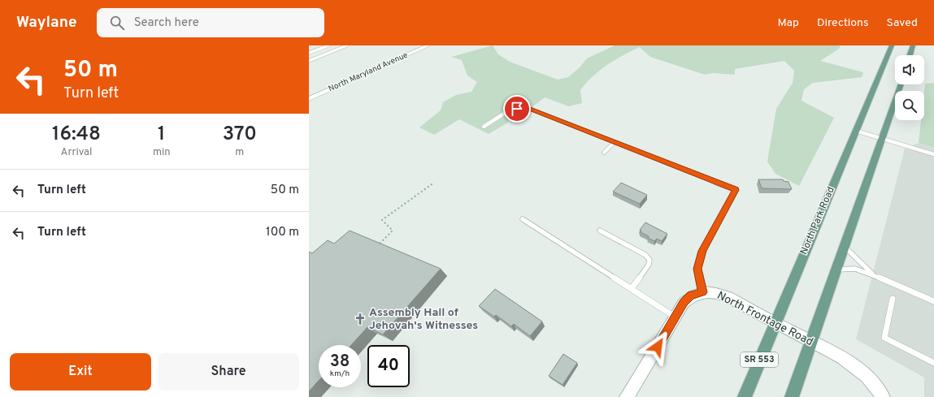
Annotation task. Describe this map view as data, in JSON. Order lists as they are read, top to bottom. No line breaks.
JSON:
{"streets":{"main road":["North Park Road","SR 553"],"street":["North Maryland Avenue","North Frontage Road"]},"crossings":[["North Park Road","North Frontage Road"]],"places":{"church":["Assembly Hall of Jehovah's Witnesses"]},"page":{"header":"Waylane","search":"Search here","nav":["Map","Directions","Saved"],"turn":["50 m","Turn left"],"eta":["16:48","Arrival","1","min","370","m"],"list":[{"name":"Turn left","value":"50 m"},{"name":"Turn left","value":"100 m"}],"speed":"38 km/h","limit":"40","buttons":["Exit","Share"]}}
